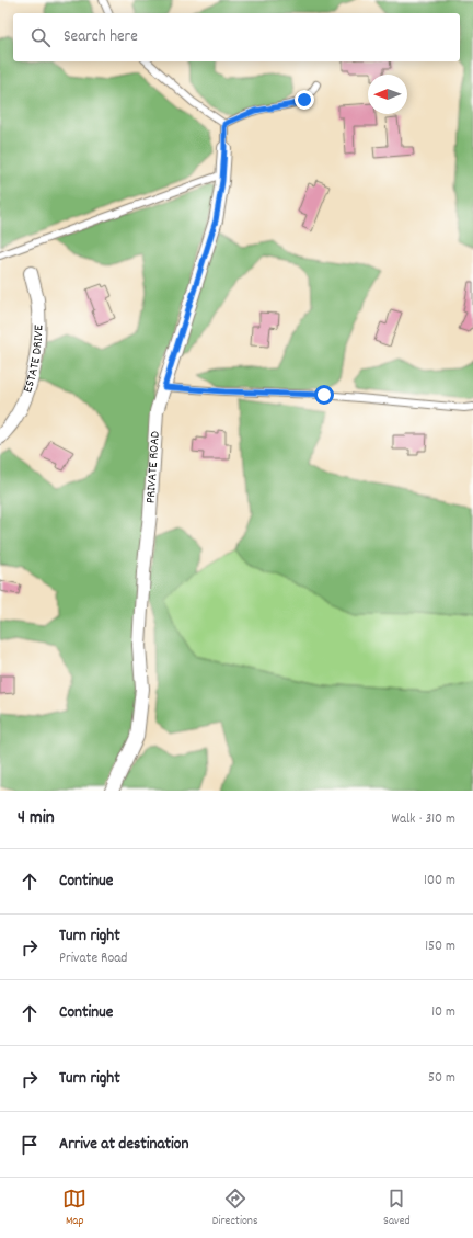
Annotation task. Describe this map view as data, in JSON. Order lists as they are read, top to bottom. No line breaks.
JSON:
{"streets":{"street":["ESTATE DRIVE","PRIVATE ROAD"]},"north":"left","page":{"search":"Search here","heading":["4 min","Walk · 310 m"],"list":[["Continue","100 m"],["Turn right","Private Road","150 m"],["Continue","10 m"],["Turn right","50 m"],"Arrive at destination"],"nav":["Map","Directions","Saved"]}}
